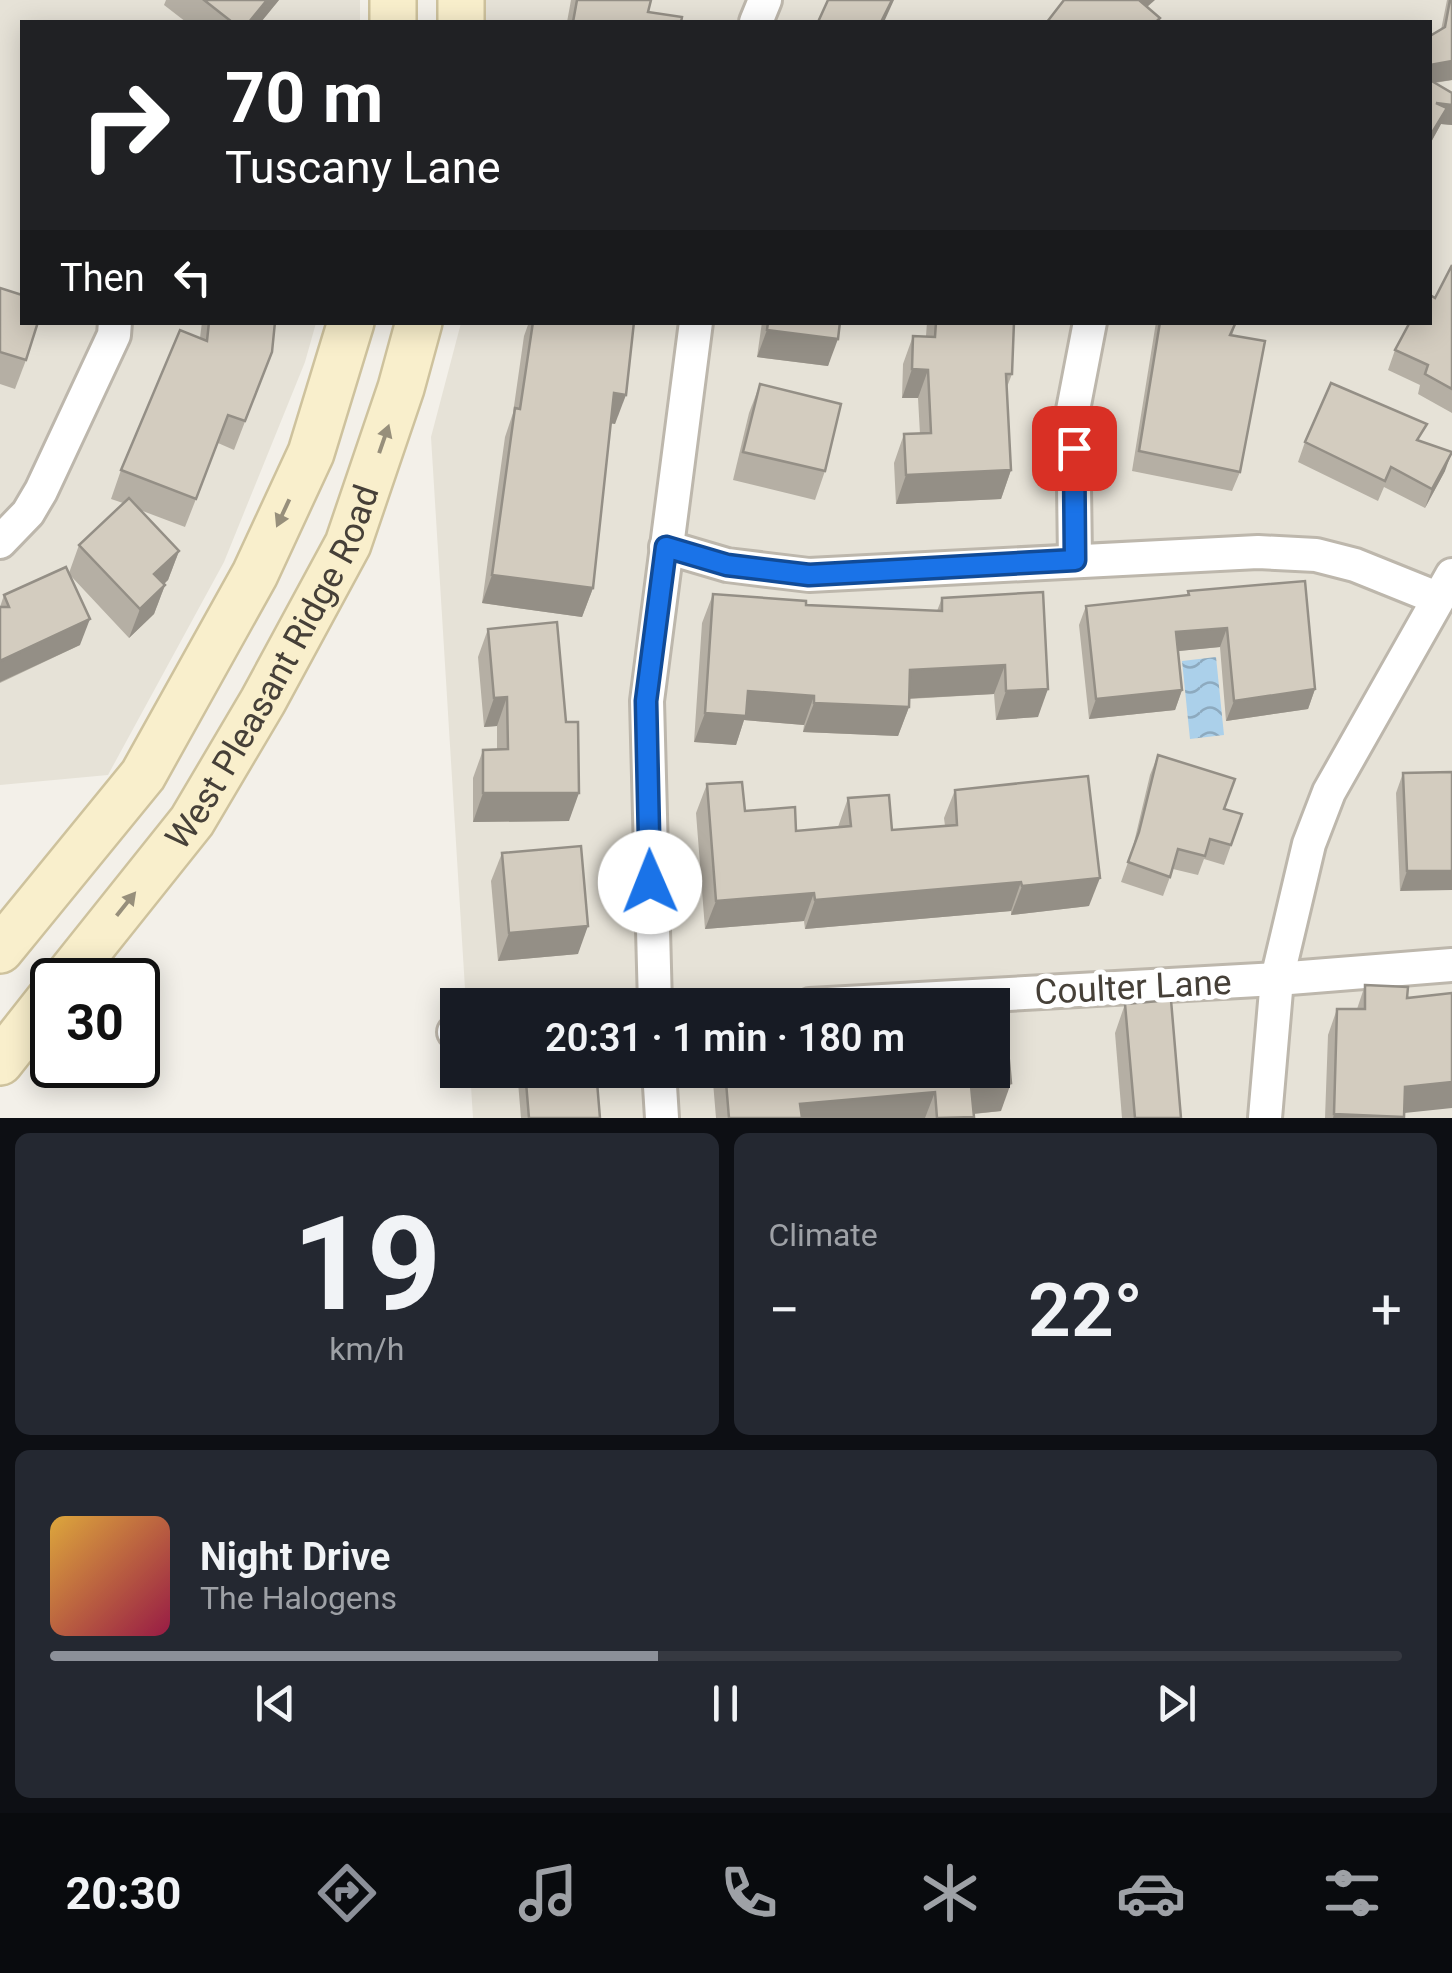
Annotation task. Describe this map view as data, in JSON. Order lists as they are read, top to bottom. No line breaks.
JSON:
{"streets":{"main road":["West Pleasant Ridge Road"],"street":["Coulter Lane"]},"page":{"turn":["70 m","Tuscany Lane"],"then":"Then","limit":"30","trip":"20:31 · 1 min · 180 m","tile":[["19","km/h"],"Climate"],"heat":["−","22°","+"],"song":["Night Drive","The Halogens"],"tabs":"20:30"}}
